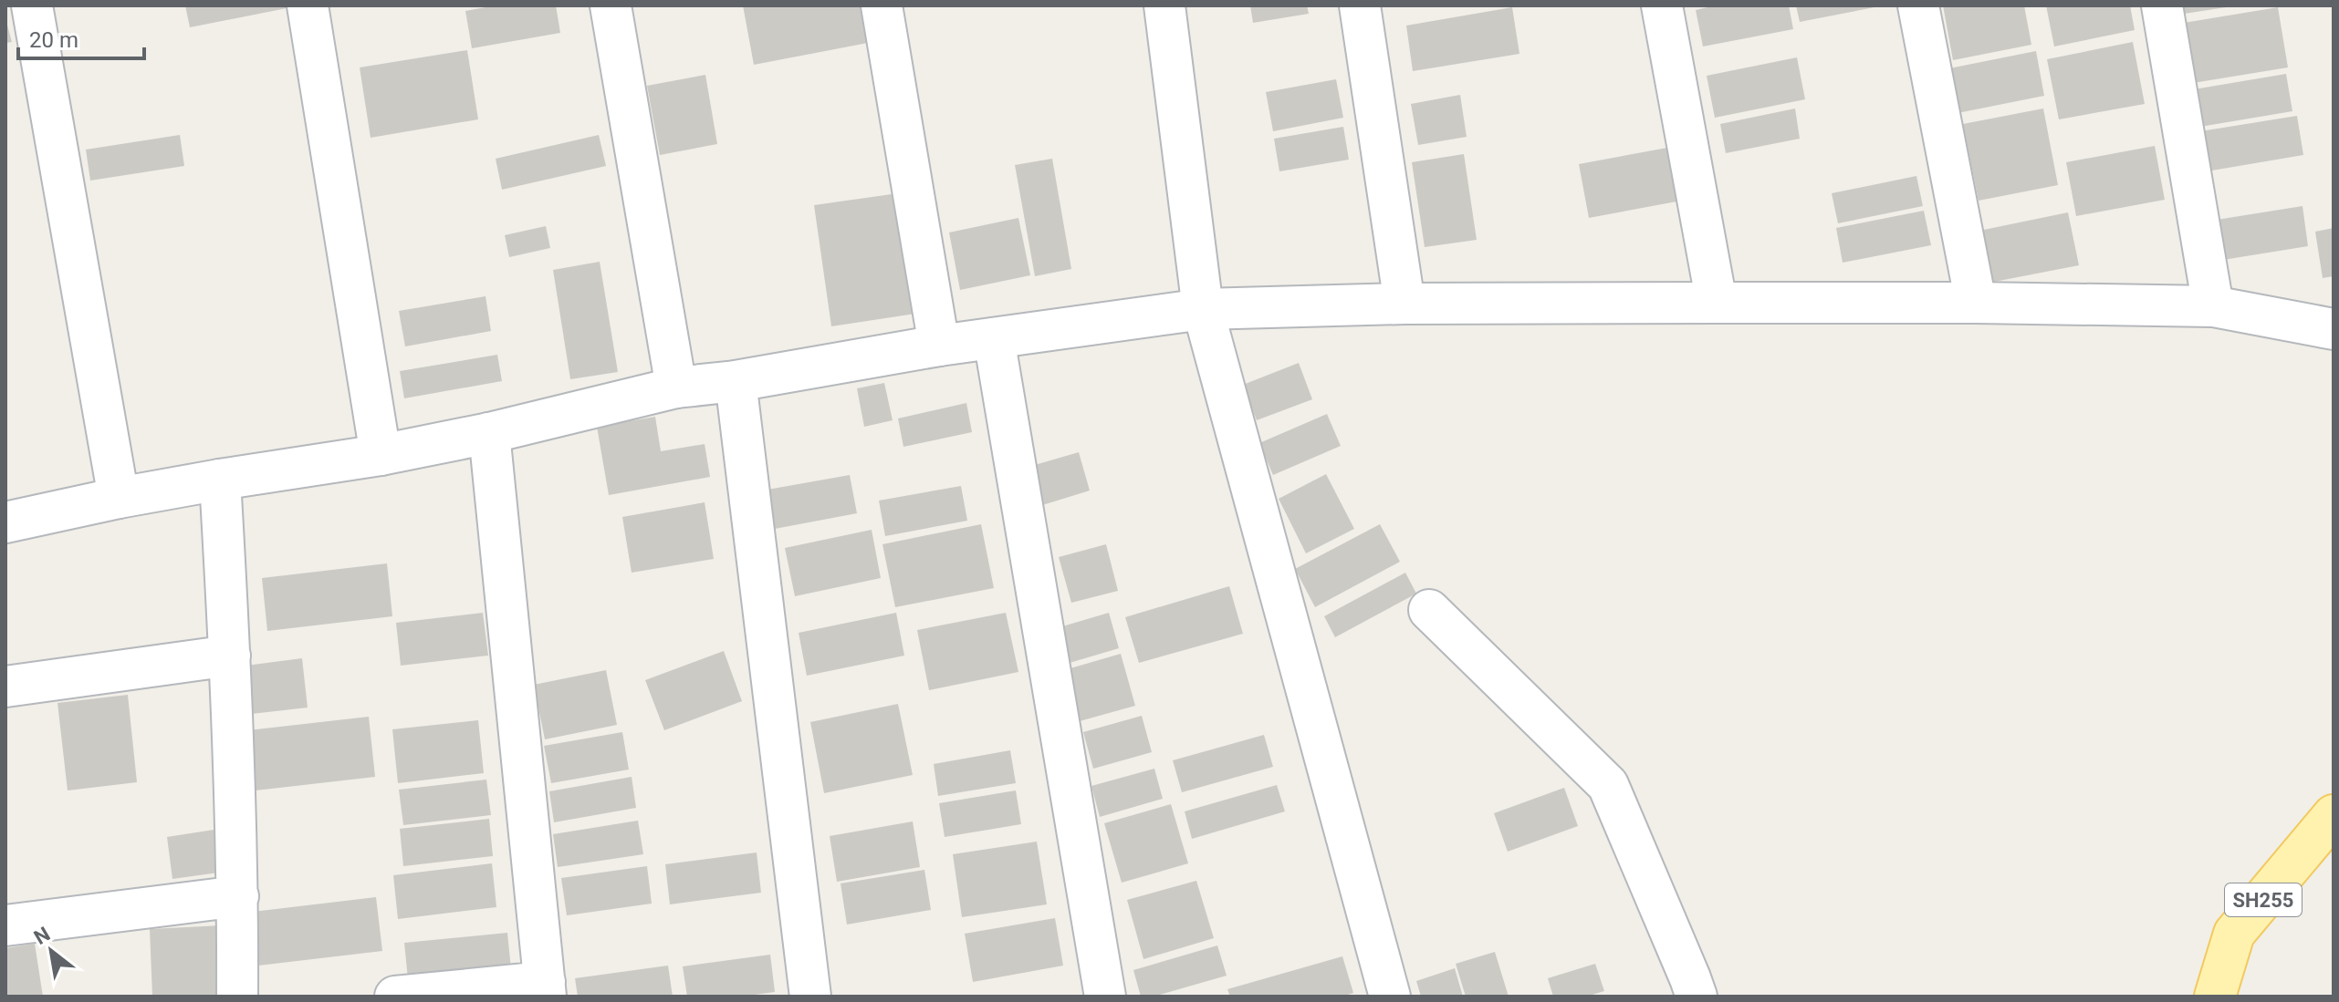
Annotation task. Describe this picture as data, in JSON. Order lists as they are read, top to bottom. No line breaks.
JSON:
{"streets":{"main road":["SH255"]},"scale_bar":"20 m","north":"top left"}
